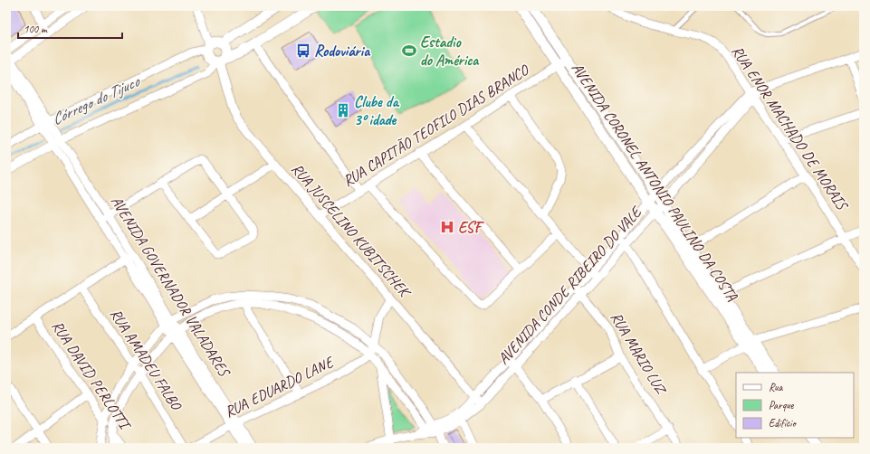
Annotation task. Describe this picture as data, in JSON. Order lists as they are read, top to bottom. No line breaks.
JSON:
{"streets":{"street":["RUA CAPITÃO TEOFILO DIAS BRANCO","RUA ENOR MACHADO DE MORAIS","AVENIDA CORONEL ANTONIO PAULINO DA COSTA","RUA JUSCELINO KUBITSCHEK","AVENIDA GOVERNADOR VALADARES","AVENIDA CONDE RIBEIRO DO VALE","RUA MARIO LUZ","RUA AMADEU FALBO","RUA DAVID PERLOTTI","RUA EDUARDO LANE"]},"crossings":[["RUA CAPITÃO TEOFILO DIAS BRANCO","AVENIDA CORONEL ANTONIO PAULINO DA COSTA"],["RUA CAPITÃO TEOFILO DIAS BRANCO","RUA JUSCELINO KUBITSCHEK"],["RUA ENOR MACHADO DE MORAIS","AVENIDA CONDE RIBEIRO DO VALE"],["AVENIDA CORONEL ANTONIO PAULINO DA COSTA","AVENIDA CONDE RIBEIRO DO VALE"],["RUA JUSCELINO KUBITSCHEK","AVENIDA CONDE RIBEIRO DO VALE"],["AVENIDA GOVERNADOR VALADARES","RUA EDUARDO LANE"],["AVENIDA CONDE RIBEIRO DO VALE","RUA MARIO LUZ"]],"water":["Córrego do Tijuco"],"places":{"bus stop":["Rodoviária"],"sports":["Estadio do América"],"building":["Clube da 3º idade"],"hospital":["ESF"]},"legend":["Rua","Parque","Edifício"],"scale_bar":"100 m"}
